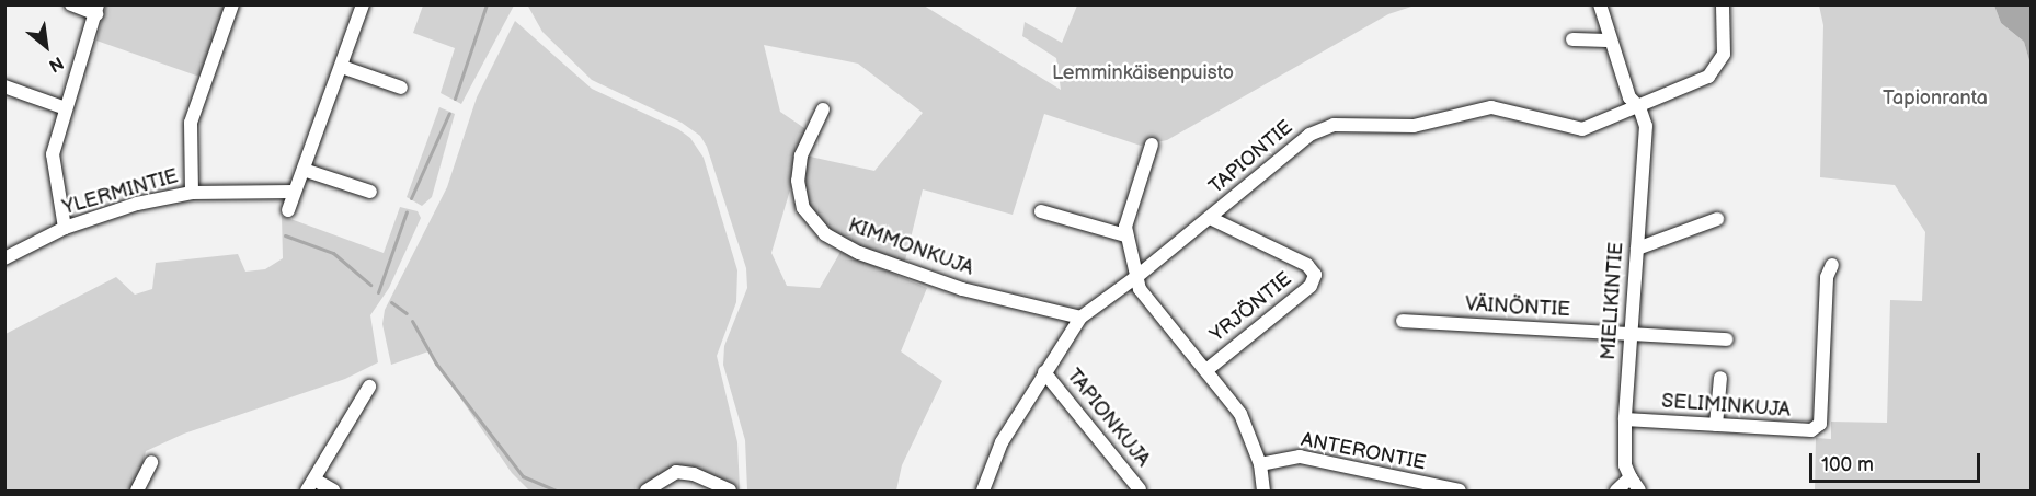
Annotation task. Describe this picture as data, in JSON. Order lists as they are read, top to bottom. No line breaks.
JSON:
{"streets":{"street":["TAPIONTIE","YLERMINTIE","KIMMONKUJA","MIELIKINTIE","YRJÖNTIE","VÄINÖNTIE","SELIMINKUJA","TAPIONKUJA","ANTERONTIE"]},"crossings":[["TAPIONTIE","KIMMONKUJA"],["TAPIONTIE","MIELIKINTIE"],["TAPIONTIE","YRJÖNTIE"],["TAPIONTIE","TAPIONKUJA"],["MIELIKINTIE","VÄINÖNTIE"],["MIELIKINTIE","SELIMINKUJA"]],"parks":["Lemminkäisenpuisto","Tapionranta"],"scale_bar":"100 m","north":"bottom right"}
